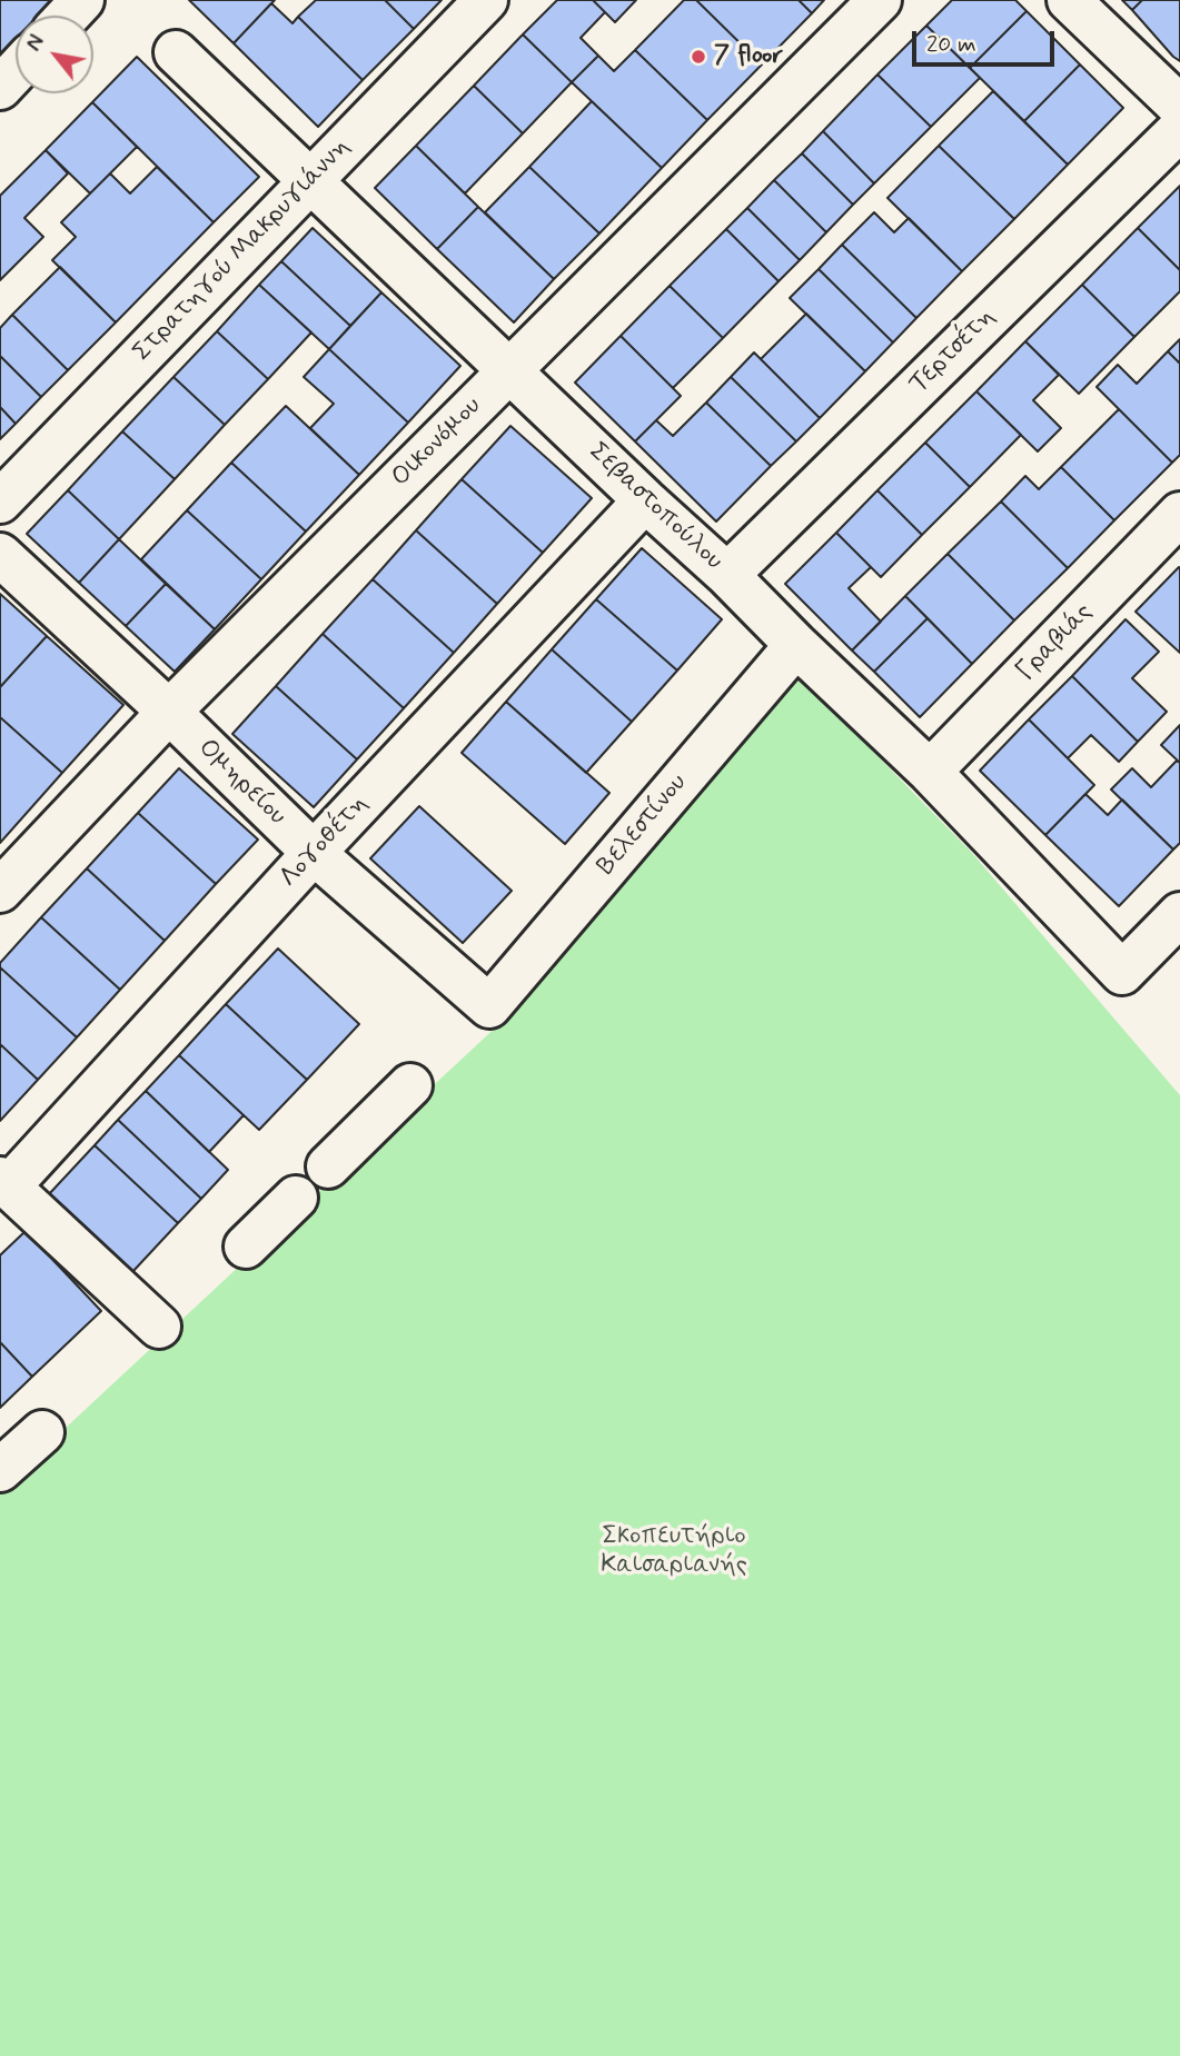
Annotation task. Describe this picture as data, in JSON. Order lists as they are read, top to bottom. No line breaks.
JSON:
{"streets":{"street":["Στρατηγού Μακρυγιάννη","Τερτσέτη","Οικονόμου","Σεβαστοπούλου","Γραβιάς","Ομηρείου","Βελεστίνου","Λογοθέτη"]},"crossings":[["Στρατηγού Μακρυγιάννη","Σεβαστοπούλου"],["Τερτσέτη","Σεβαστοπούλου"],["Οικονόμου","Σεβαστοπούλου"],["Οικονόμου","Ομηρείου"],["Σεβαστοπούλου","Γραβιάς"],["Σεβαστοπούλου","Βελεστίνου"],["Σεβαστοπούλου","Λογοθέτη"],["Ομηρείου","Βελεστίνου"],["Ομηρείου","Λογοθέτη"]],"parks":["Σκοπευτήριο Καισαριανής"],"places":["7 floor"],"scale_bar":"20 m","north":"top left"}
